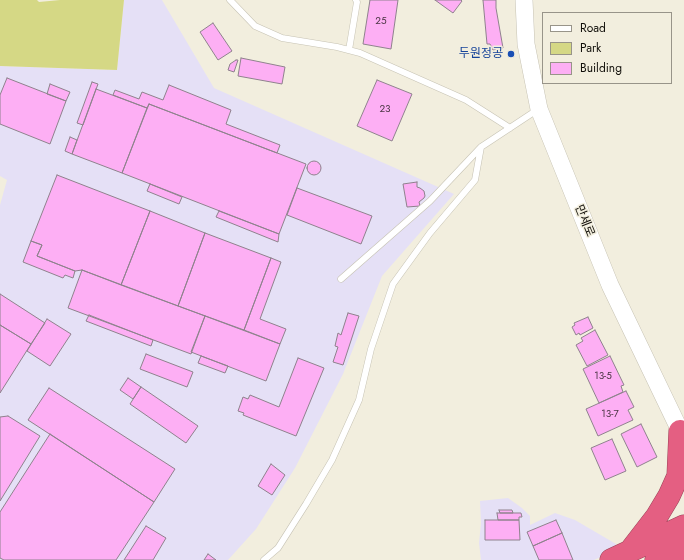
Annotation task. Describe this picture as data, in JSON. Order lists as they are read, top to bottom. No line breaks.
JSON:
{"streets":{"main road":["만세로"]},"places":["두원정공"],"house_numbers":["25","23","13-5","13-7"],"legend":["Road","Park","Building"]}
